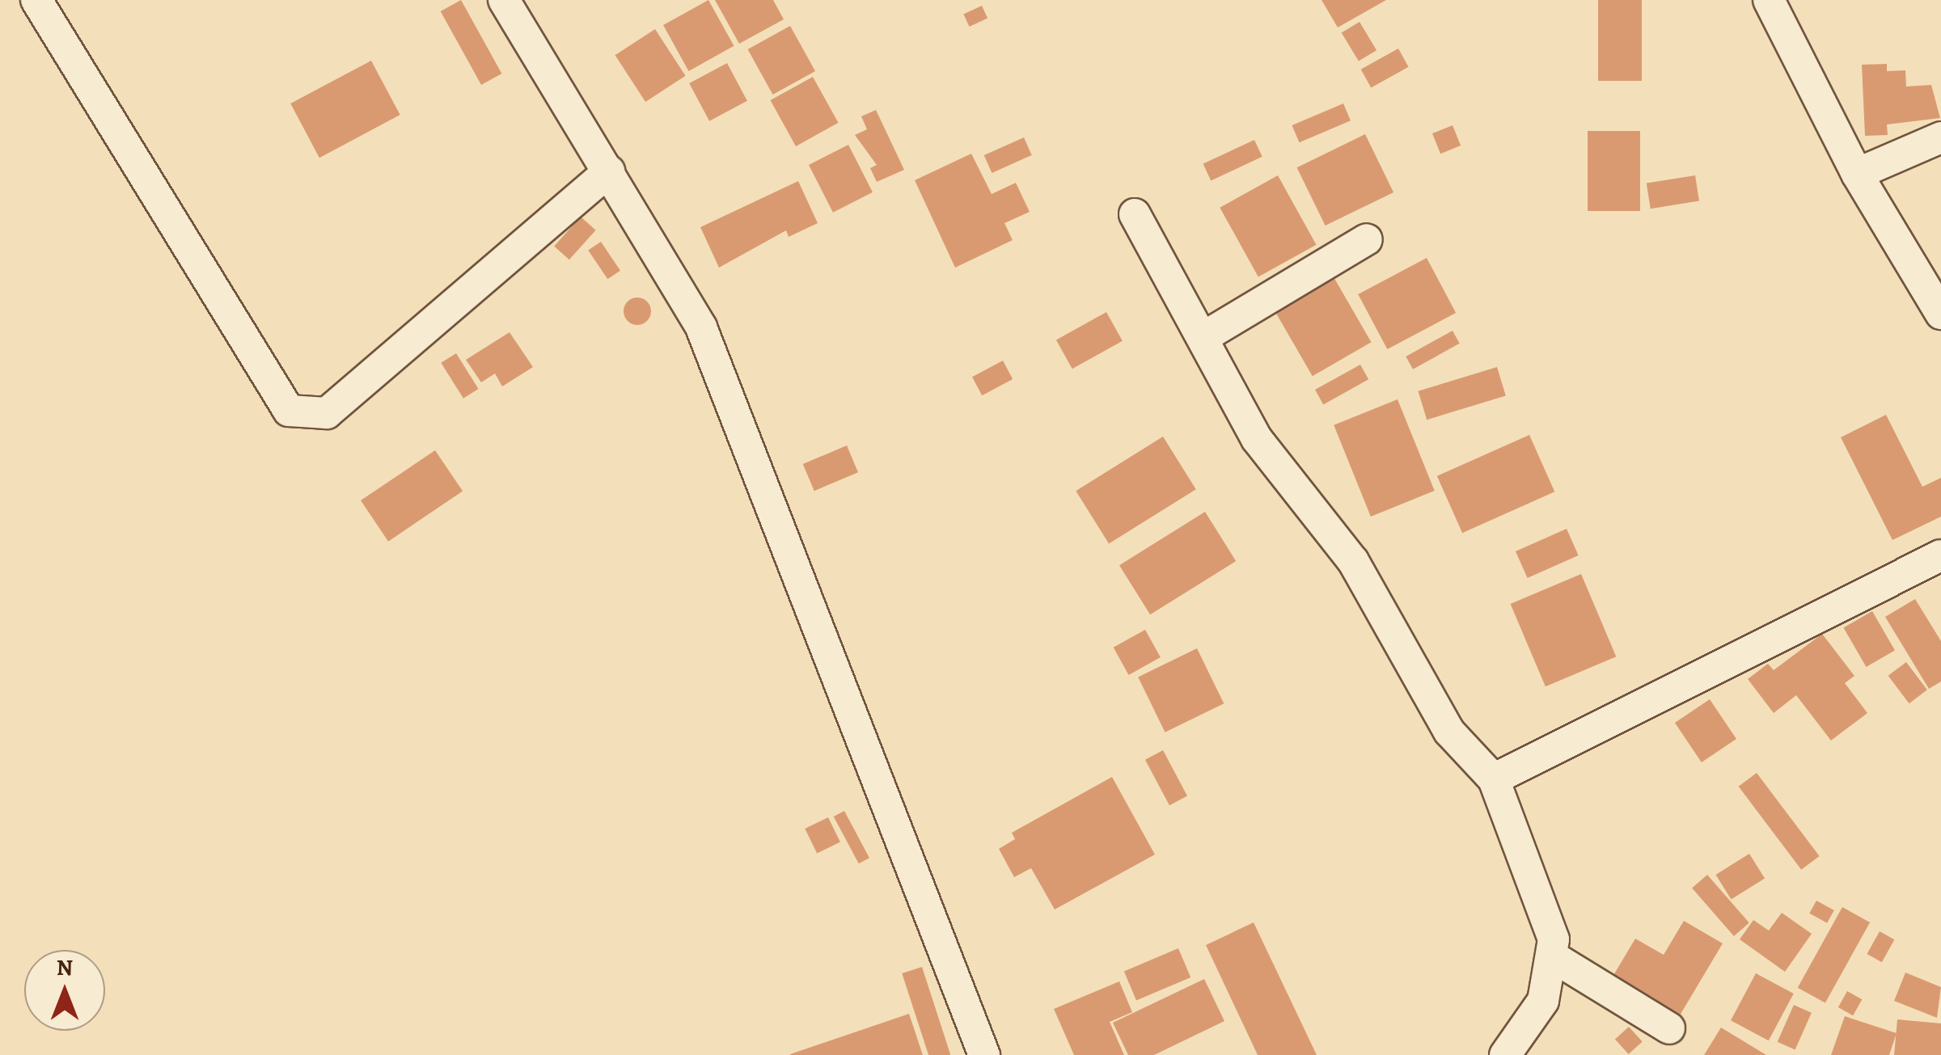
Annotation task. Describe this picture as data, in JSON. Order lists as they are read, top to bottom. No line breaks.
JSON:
{"north":"top"}
